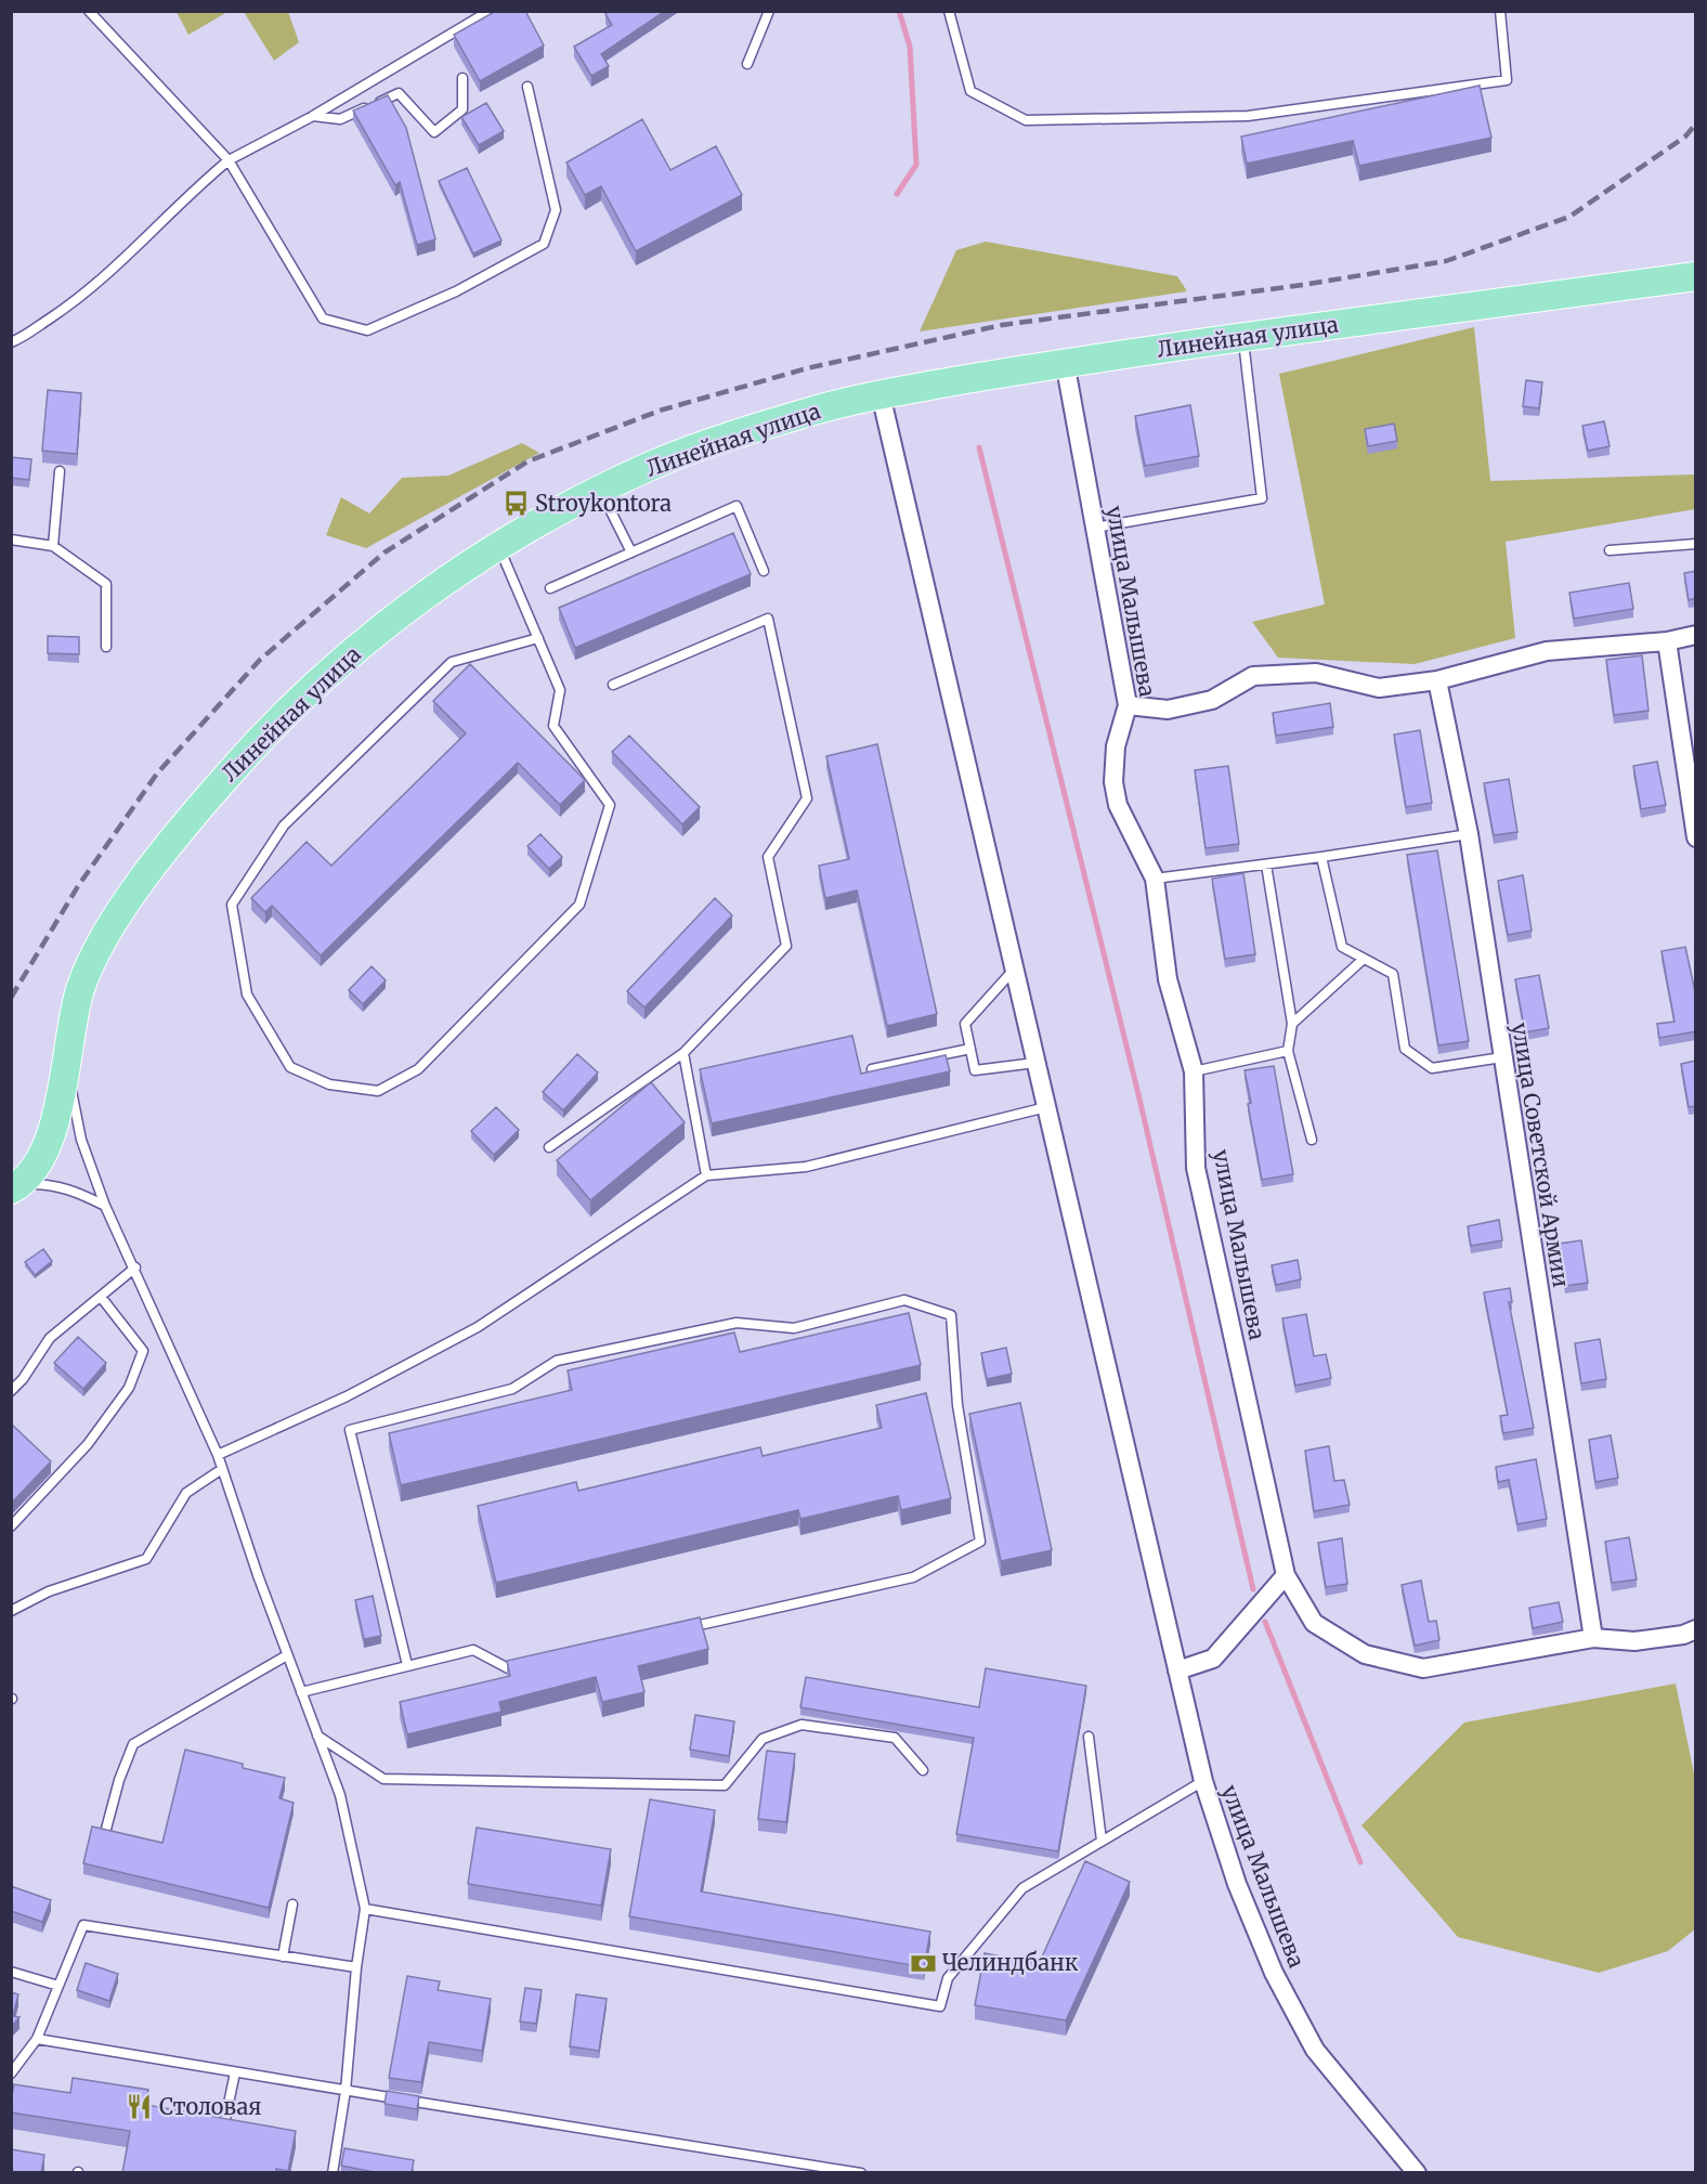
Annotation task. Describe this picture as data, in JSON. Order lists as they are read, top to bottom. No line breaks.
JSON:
{"streets":{"main road":["Линейная улица"],"street":["улица Малышева","улица Советской Армии"]},"crossings":[["Линейная улица","улица Малышева"],["улица Малышева","улица Советской Армии"]],"places":{"bus stop":["Stroykontora"],"bank":["Челиндбанк"],"restaurant":["Столовая"]}}
